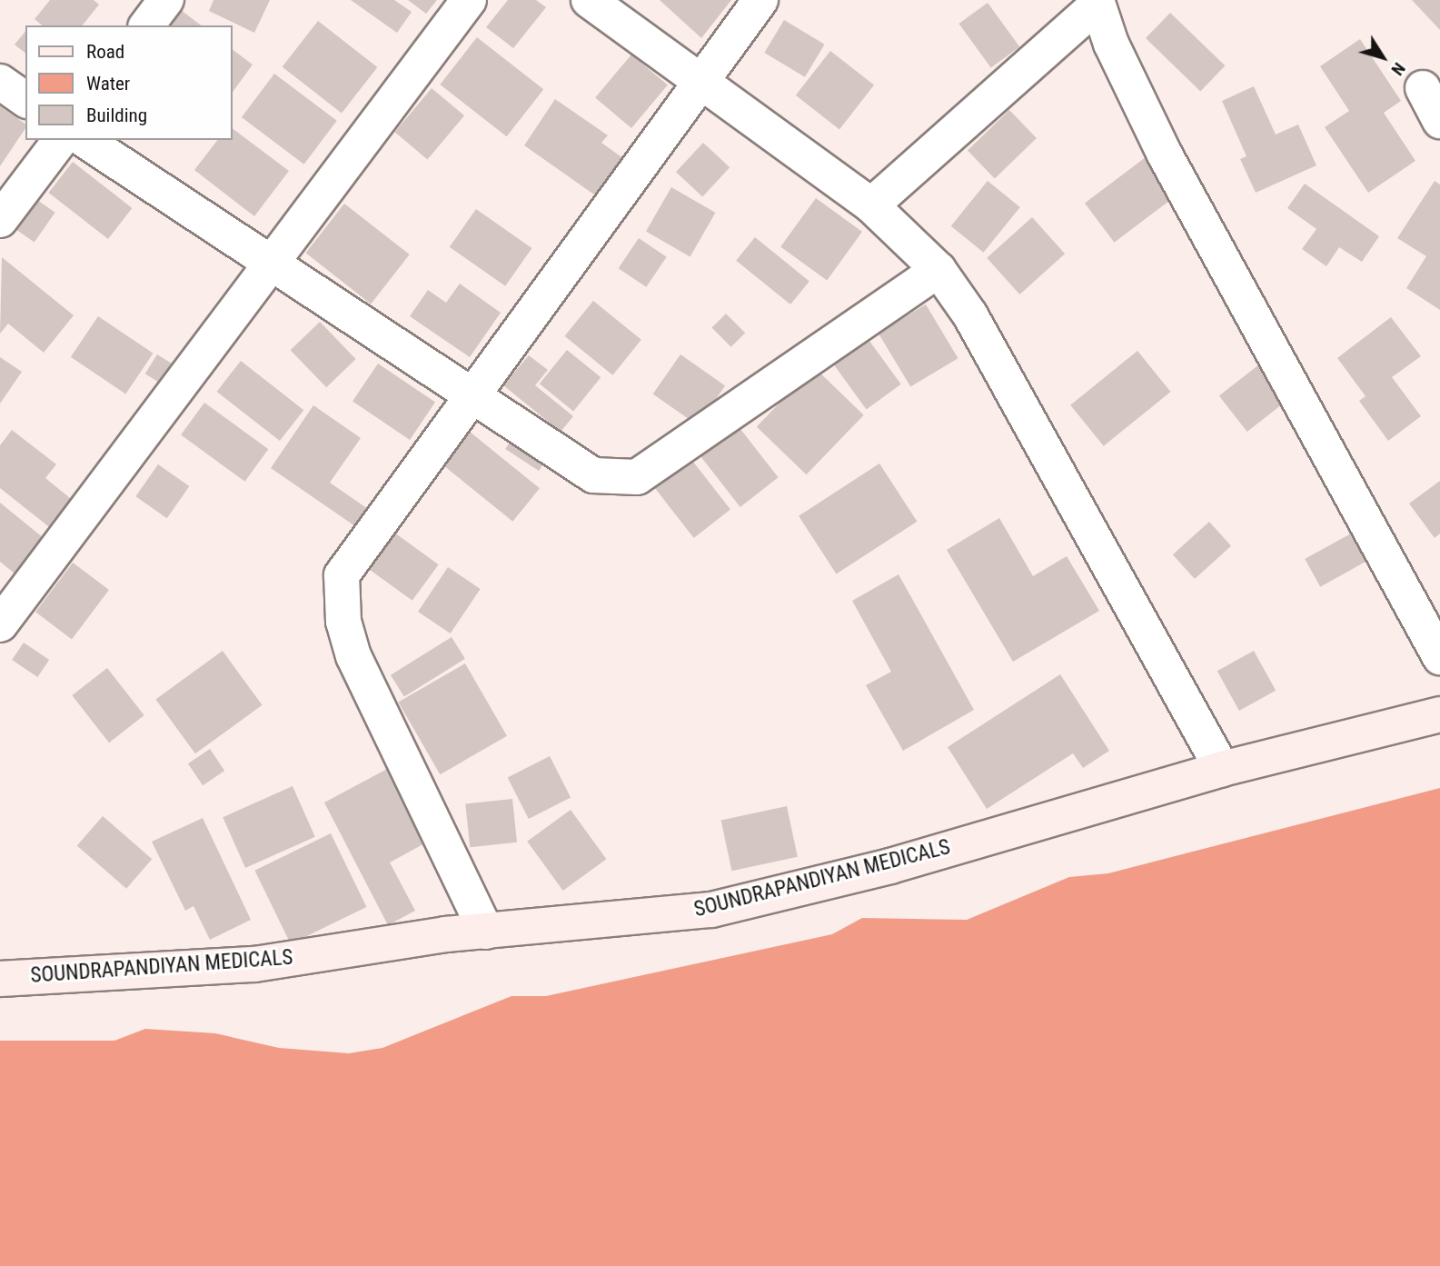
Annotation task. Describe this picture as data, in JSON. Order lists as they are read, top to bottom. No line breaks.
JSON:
{"streets":{"main road":["SOUNDRAPANDIYAN MEDICALS"]},"legend":["Road","Water","Building"],"north":"bottom right"}
